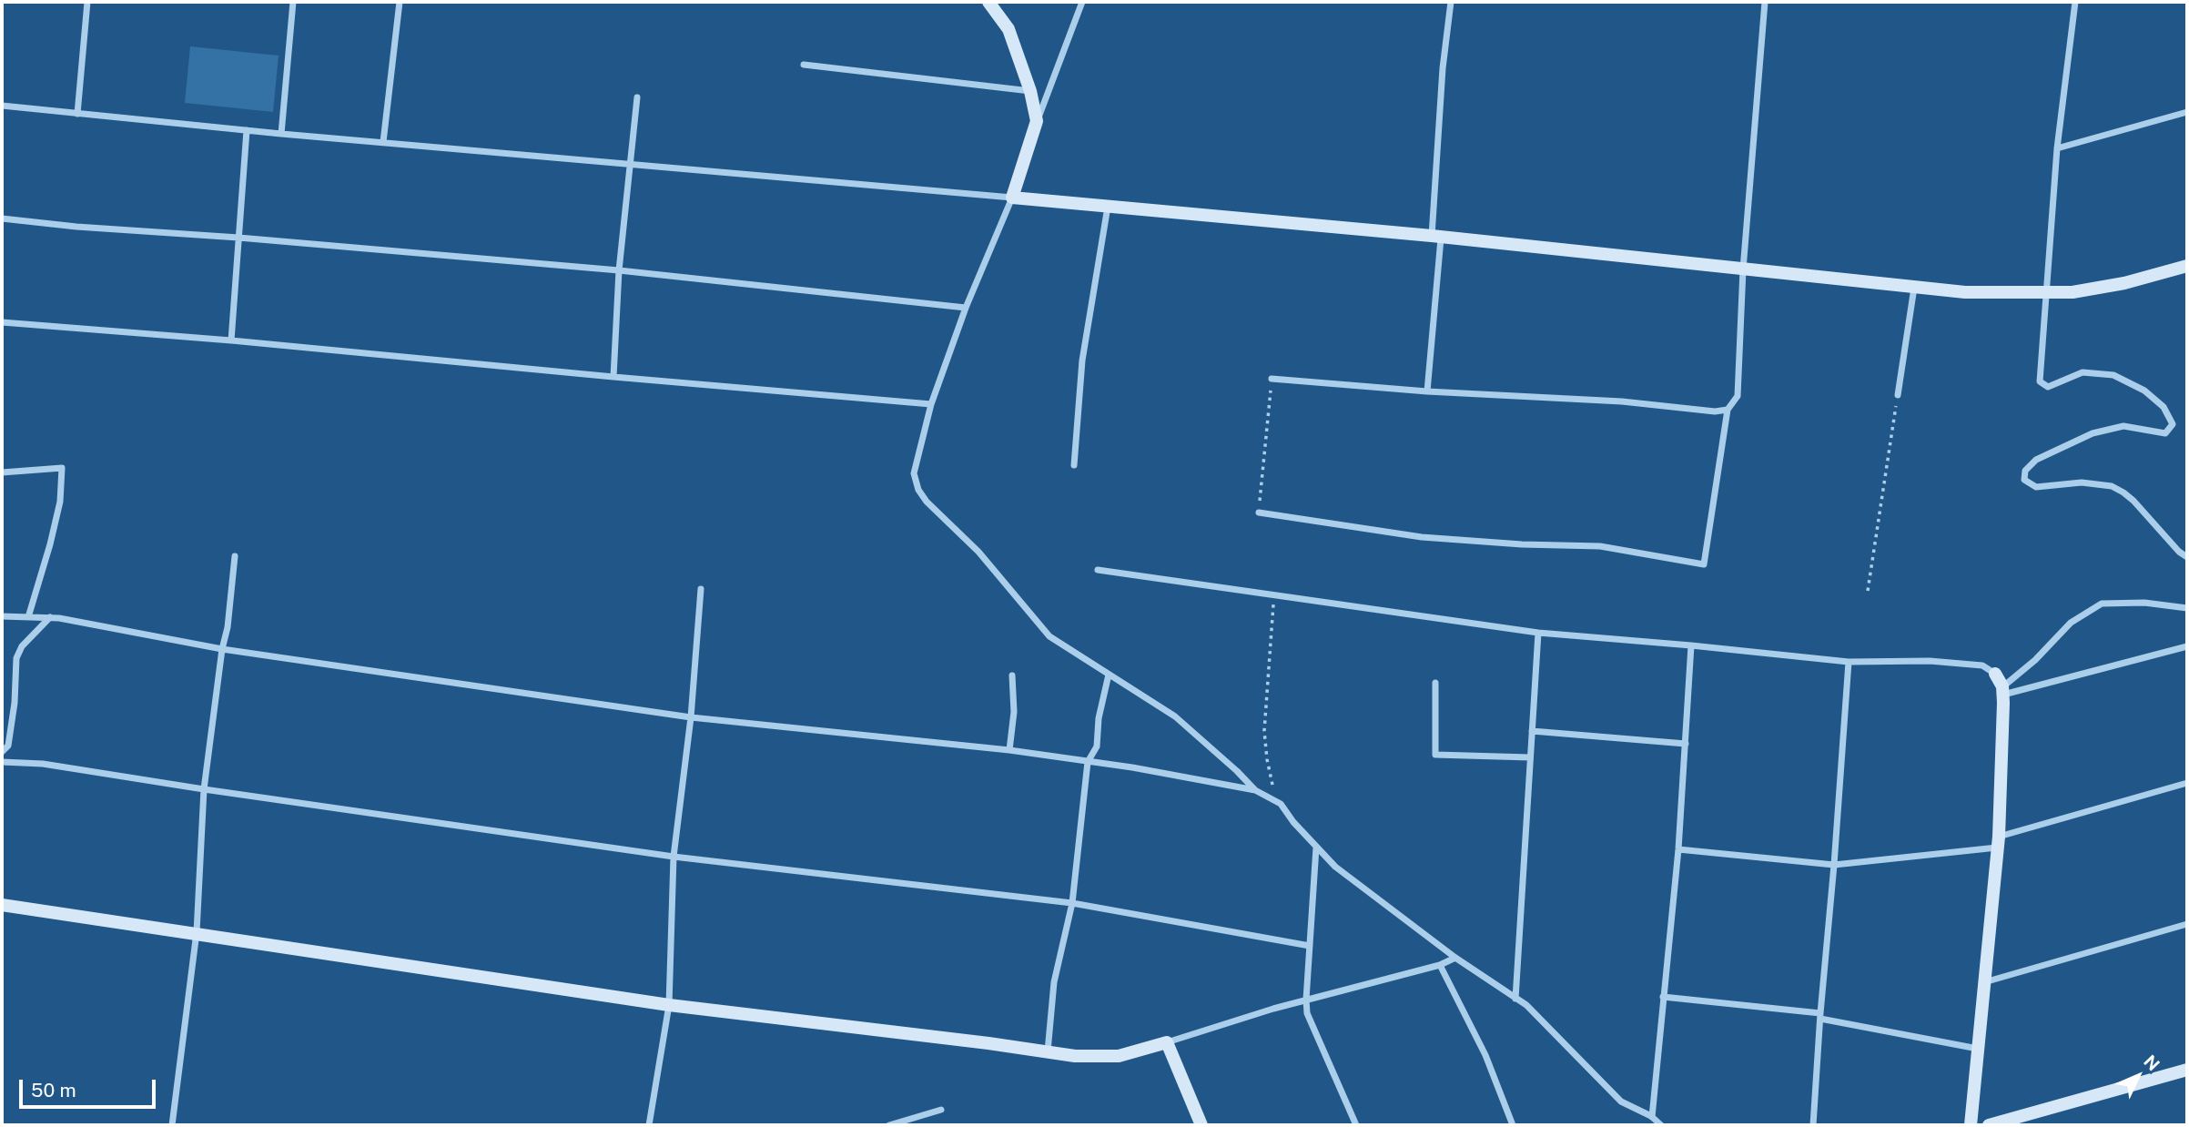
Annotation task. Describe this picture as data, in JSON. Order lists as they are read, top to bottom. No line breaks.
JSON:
{"scale_bar":"50 m","north":"top right"}
